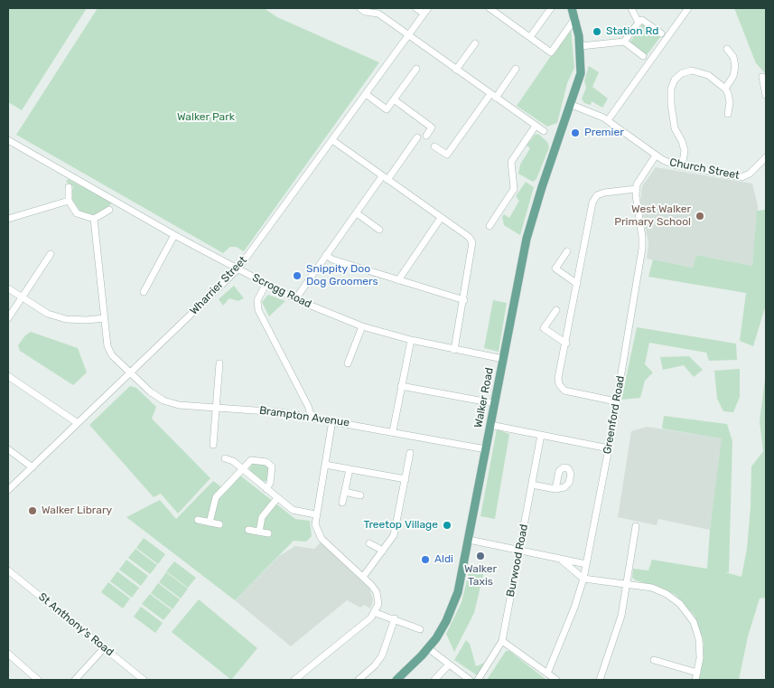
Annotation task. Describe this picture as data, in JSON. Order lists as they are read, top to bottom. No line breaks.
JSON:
{"streets":{"main road":["Walker Road"],"street":["Church Street","Wharrier Street","Scrogg Road","Greenford Road","Brampton Avenue","Burwood Road","St Anthony's Road"]},"crossings":[["Church Street","Walker Road"],["Wharrier Street","Scrogg Road"],["Wharrier Street","Brampton Avenue"],["Scrogg Road","Walker Road"],["Walker Road","Brampton Avenue"]],"parks":["Walker Park"],"places":["Station Rd","Premier","West Walker Primary School","Snippity Doo Dog Groomers","Walker Library","Treetop Village","Walker Taxis","Aldi"]}
